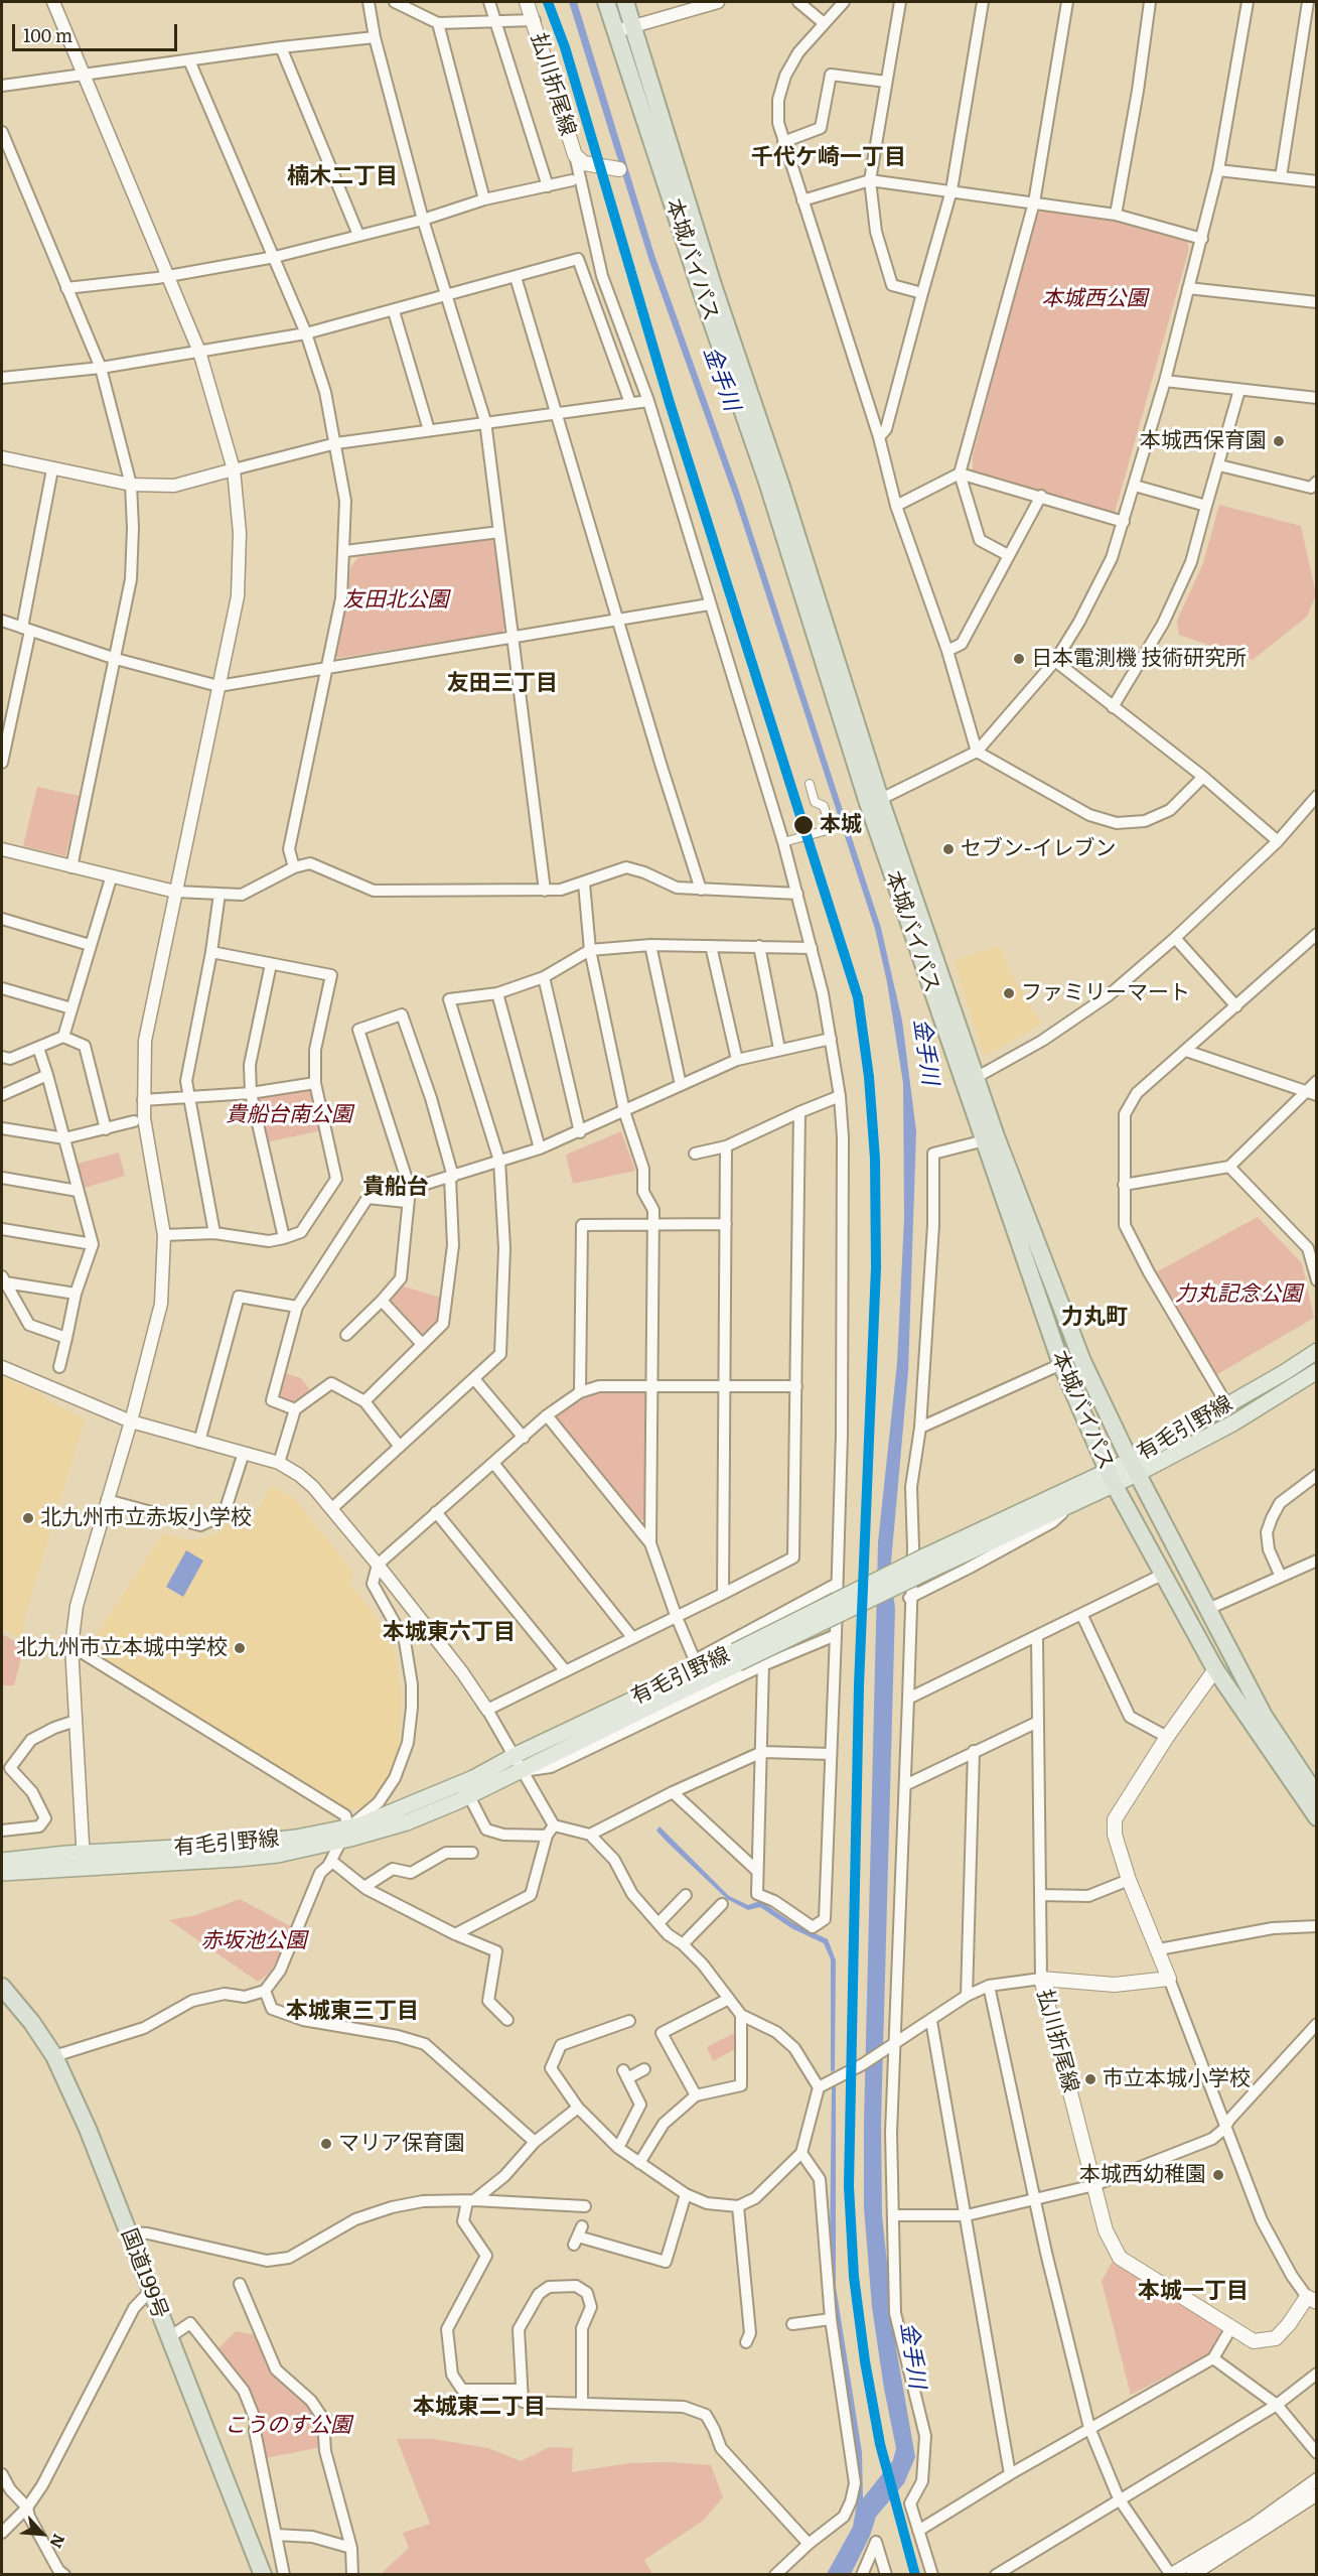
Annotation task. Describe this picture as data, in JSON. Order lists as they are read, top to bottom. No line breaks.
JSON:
{"streets":{"highway":["本城バイパス","国道199号"],"main road":["払川折尾線","有毛引野線"]},"crossings":[["本城バイパス","有毛引野線"]],"districts":["千代ケ崎一丁目","楠木二丁目","友田三丁目","貴船台","力丸町","本城東六丁目","本城東三丁目","本城一丁目","本城東二丁目"],"water":["金手川"],"parks":["本城西公園","友田北公園","貴船台南公園","力丸記念公園","赤坂池公園","こうのす公園"],"places":["本城西保育園","日本電測機 技術研究所","本城","セブン-イレブン","ファミリーマート","北九州市立赤坂小学校","北九州市立本城中学校","市立本城小学校","マリア保育園","本城西幼稚園"],"scale_bar":"100 m","north":"bottom right"}
